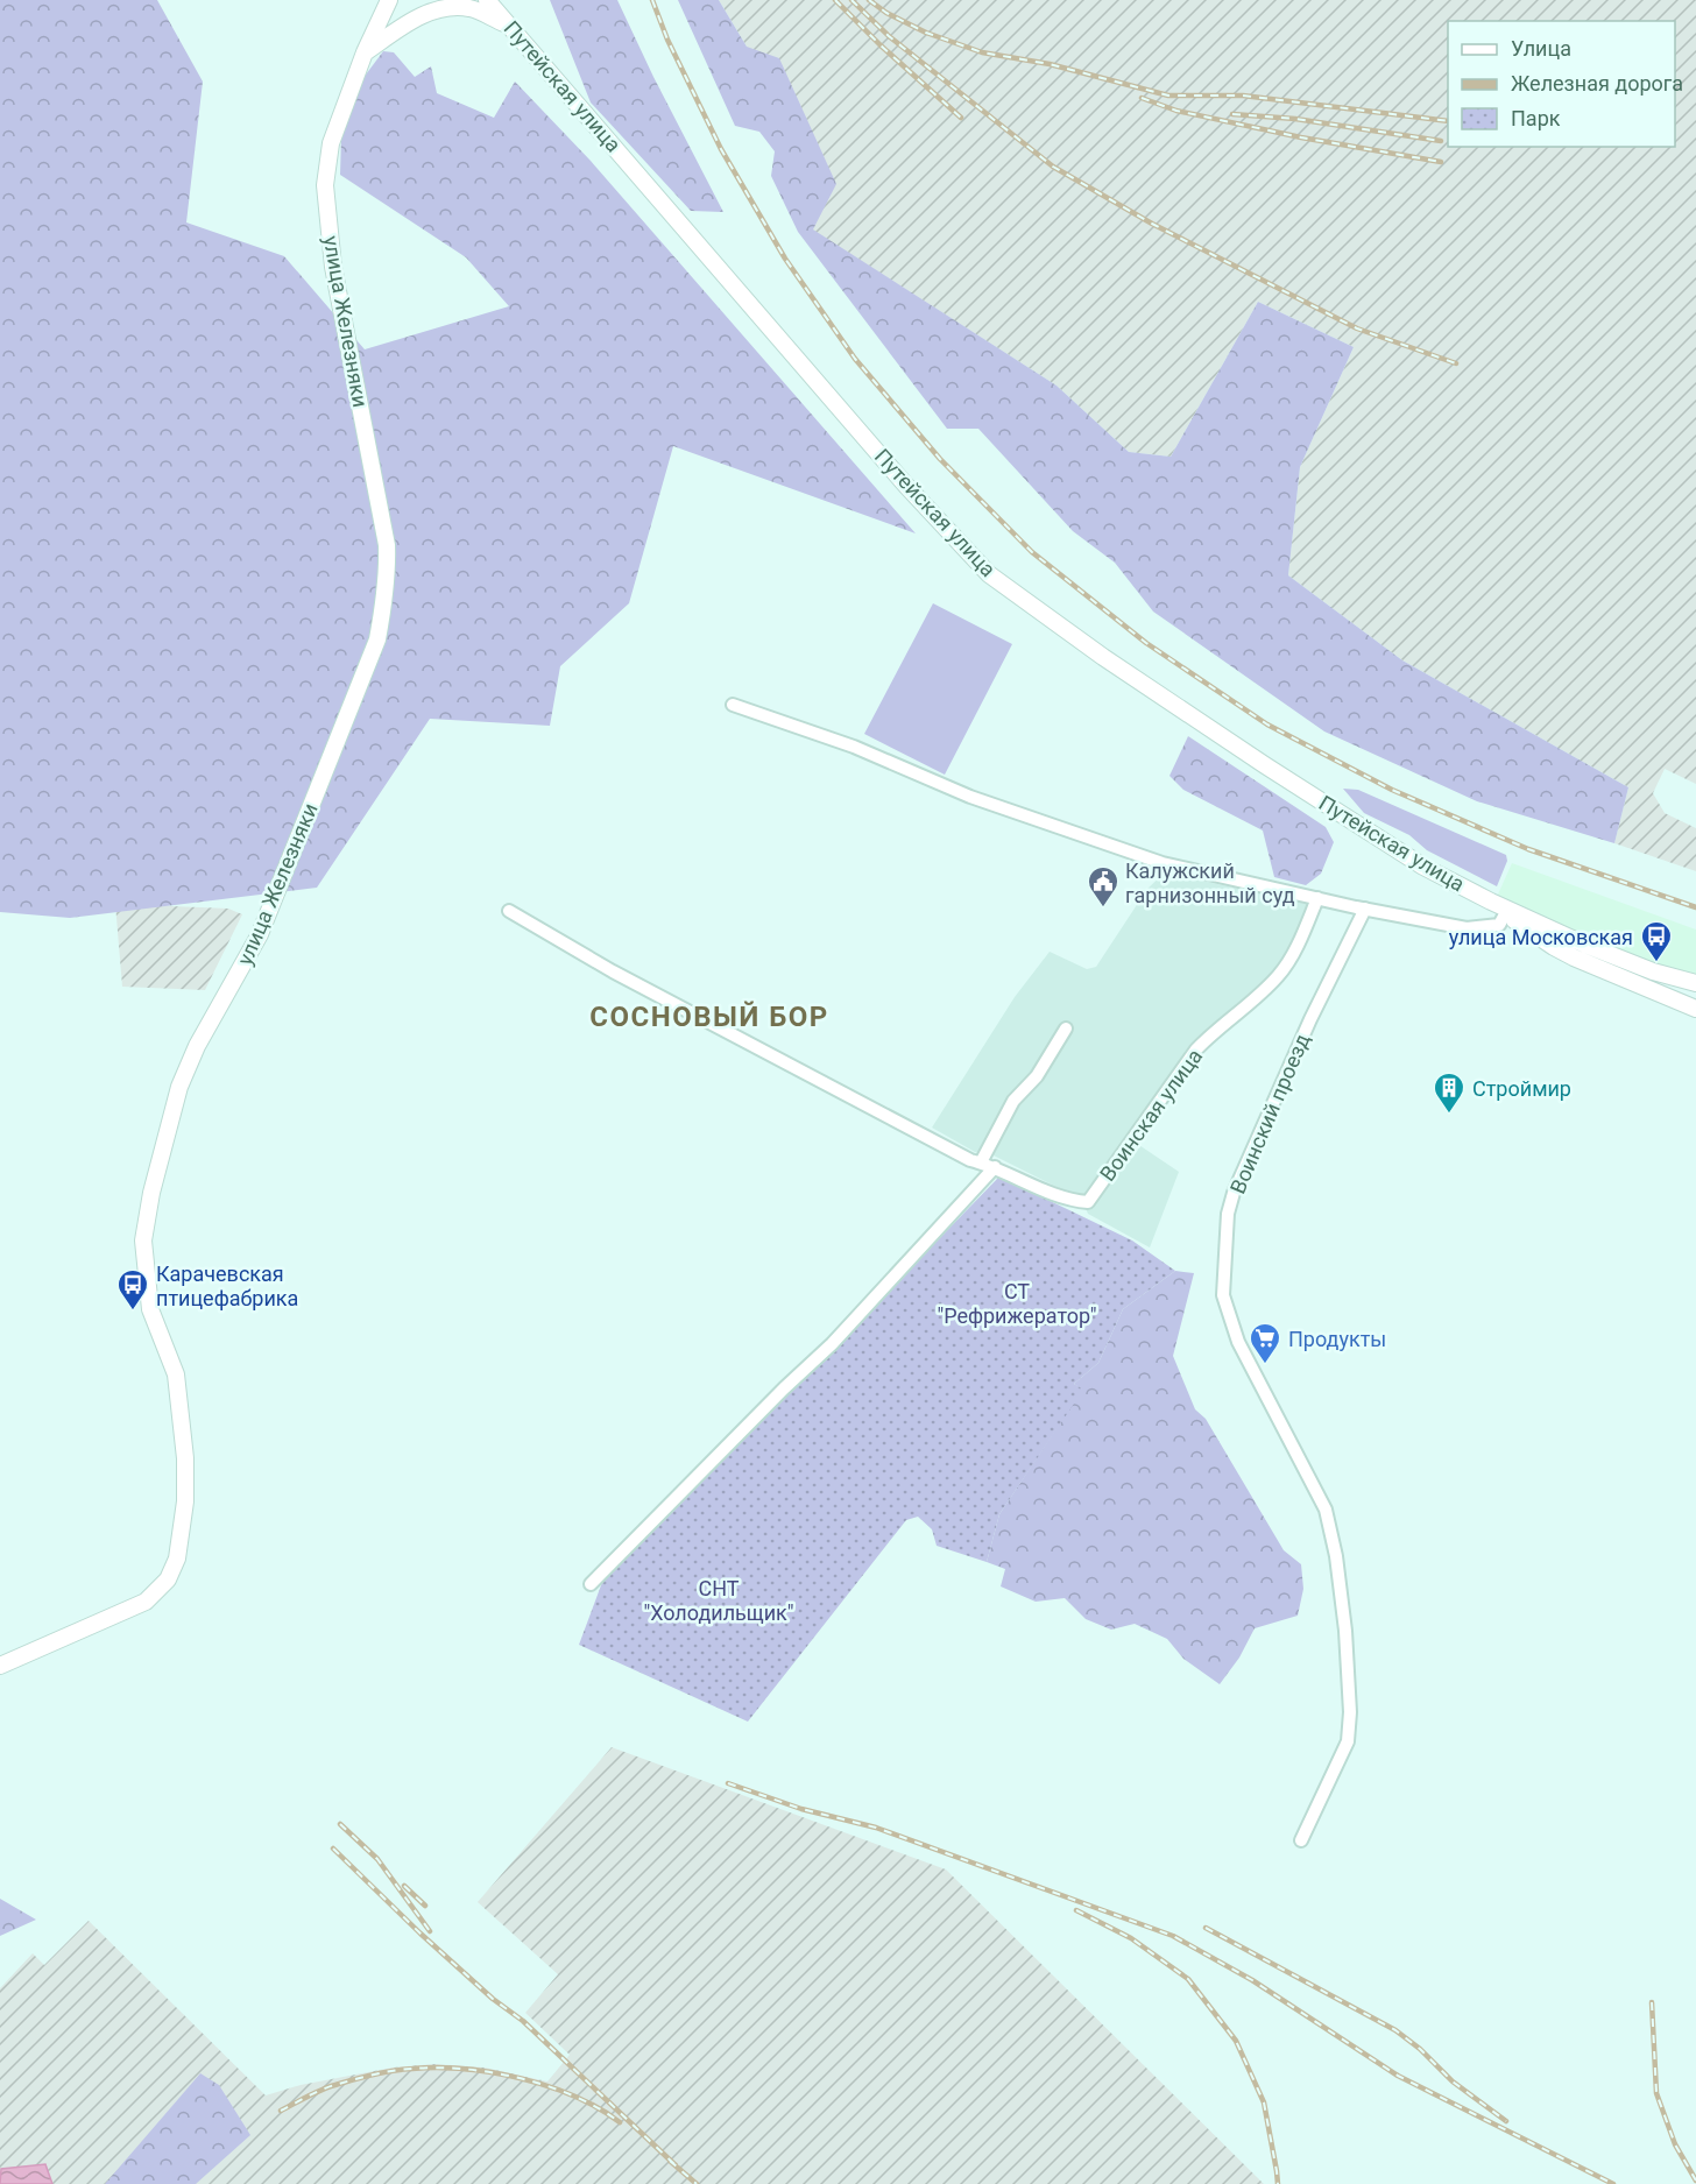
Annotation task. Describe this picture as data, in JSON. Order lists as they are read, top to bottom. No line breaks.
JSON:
{"streets":{"street":["Путейская улица","улица Железняки","Воинский проезд","Воинская улица"]},"districts":["СОСНОВЫЙ БОР"],"parks":["СТ \"Рефрижератор\"","СНТ \"Холодильщик\""],"places":{"public building":["Калужский гарнизонный суд"],"bus stop":["улица Московская","Карачевская птицефабрика"],"building":["Строймир"],"supermarket":["Продукты"]},"legend":["Улица","Железная дорога","Парк"]}
